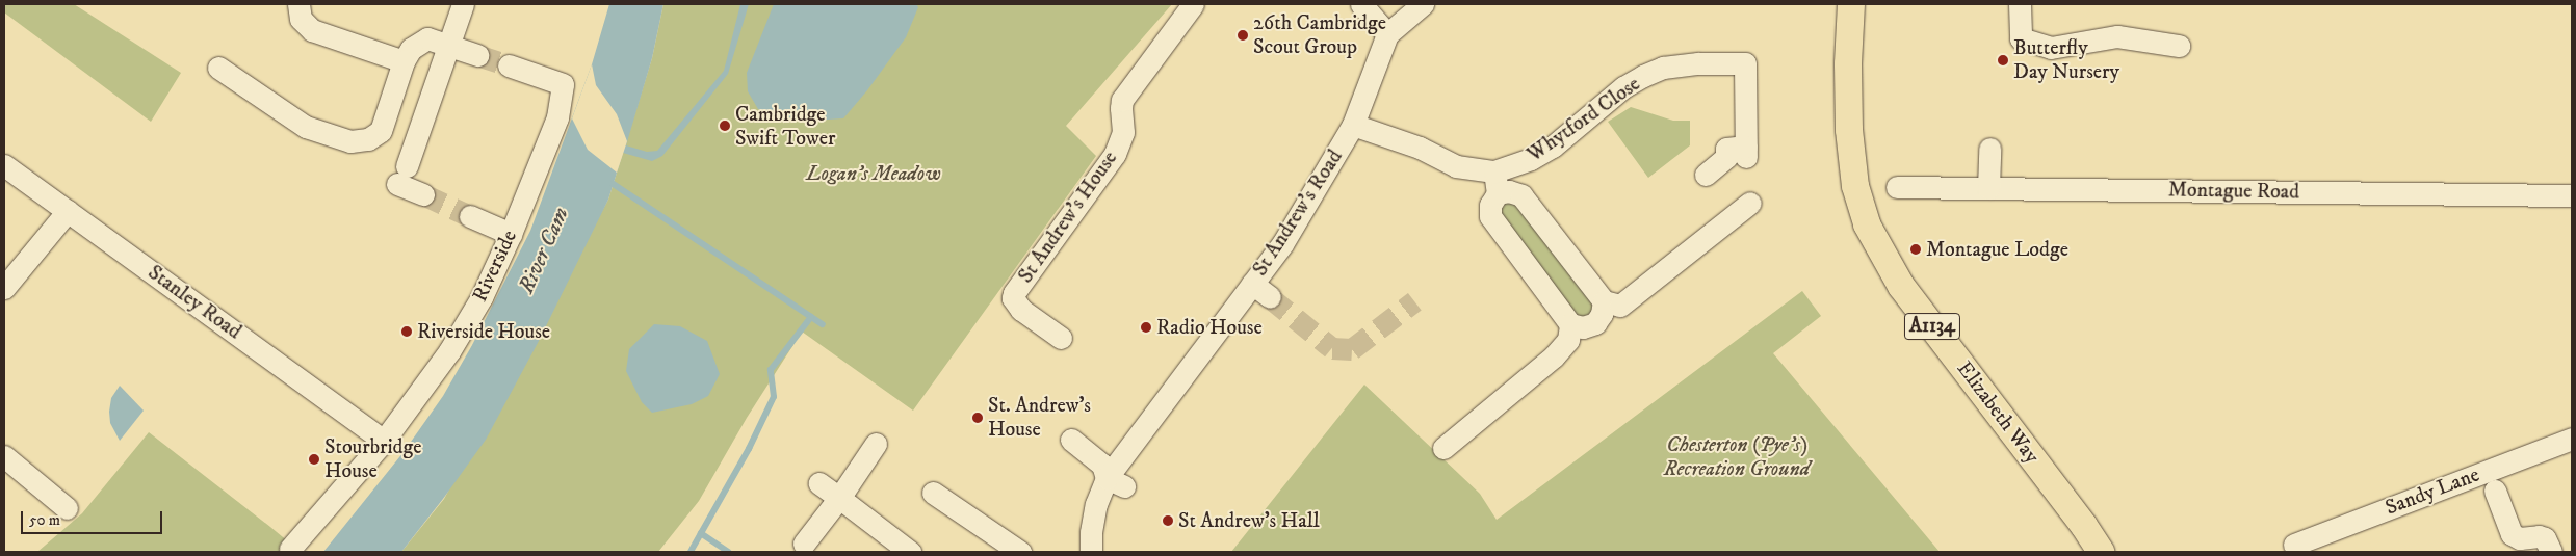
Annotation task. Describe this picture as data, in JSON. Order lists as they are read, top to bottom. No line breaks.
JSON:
{"streets":{"main road":["A1134","Elizabeth Way"],"street":["Whytford Close","Montague Road","St Andrew's Road","St Andrew's House","Riverside","Stanley Road","Sandy Lane"]},"crossings":[["Riverside","Stanley Road"]],"water":["River Cam"],"parks":["Logan's Meadow","Chesterton (Pye's) Recreation Ground"],"places":["26th Cambridge Scout Group","Butterfly Day Nursery","Cambridge Swift Tower","Montague Lodge","Radio House","Riverside House","St. Andrew's House","Stourbridge House","St Andrew's Hall"],"scale_bar":"50 m"}
